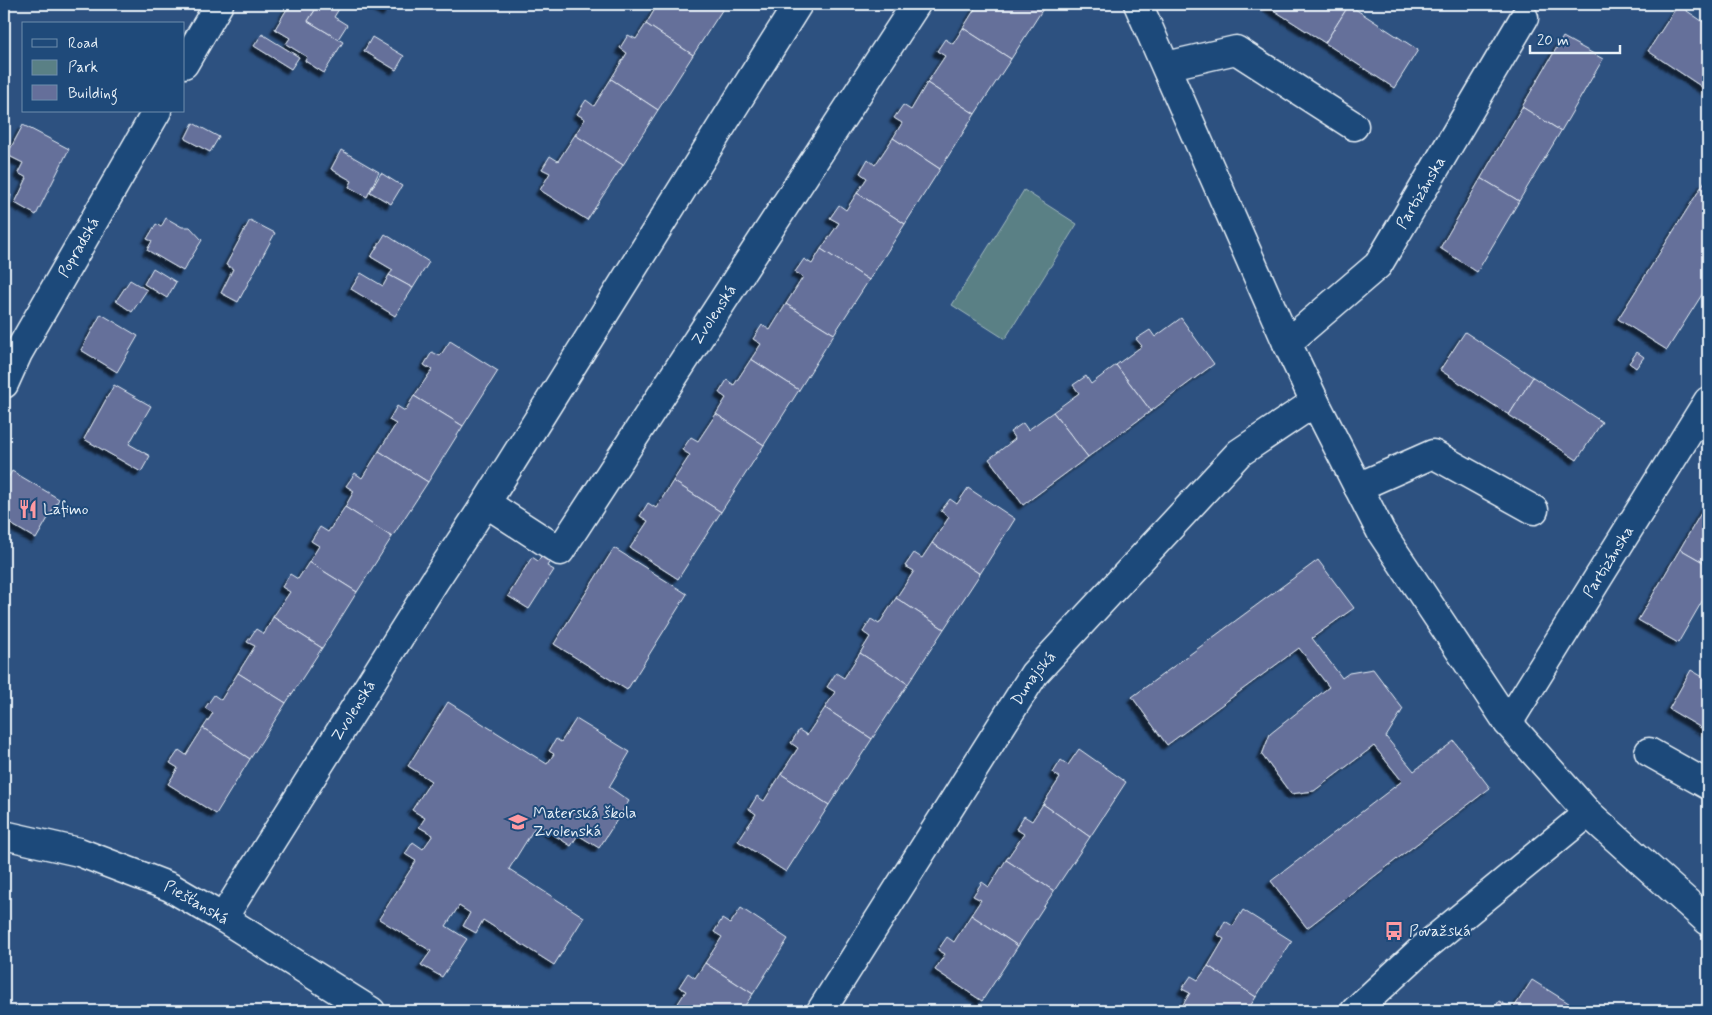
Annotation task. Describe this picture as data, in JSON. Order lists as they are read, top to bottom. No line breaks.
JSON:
{"streets":{"street":["Partizánska","Popradská","Zvolenská","Dunajská","Piešťanská"]},"crossings":[["Zvolenská","Piešťanská"]],"places":{"restaurant":["Lafimo"],"school or university":["Materská škola Zvolenská"],"bus stop":["Považská"]},"legend":["Road","Park","Building"],"scale_bar":"20 m"}
